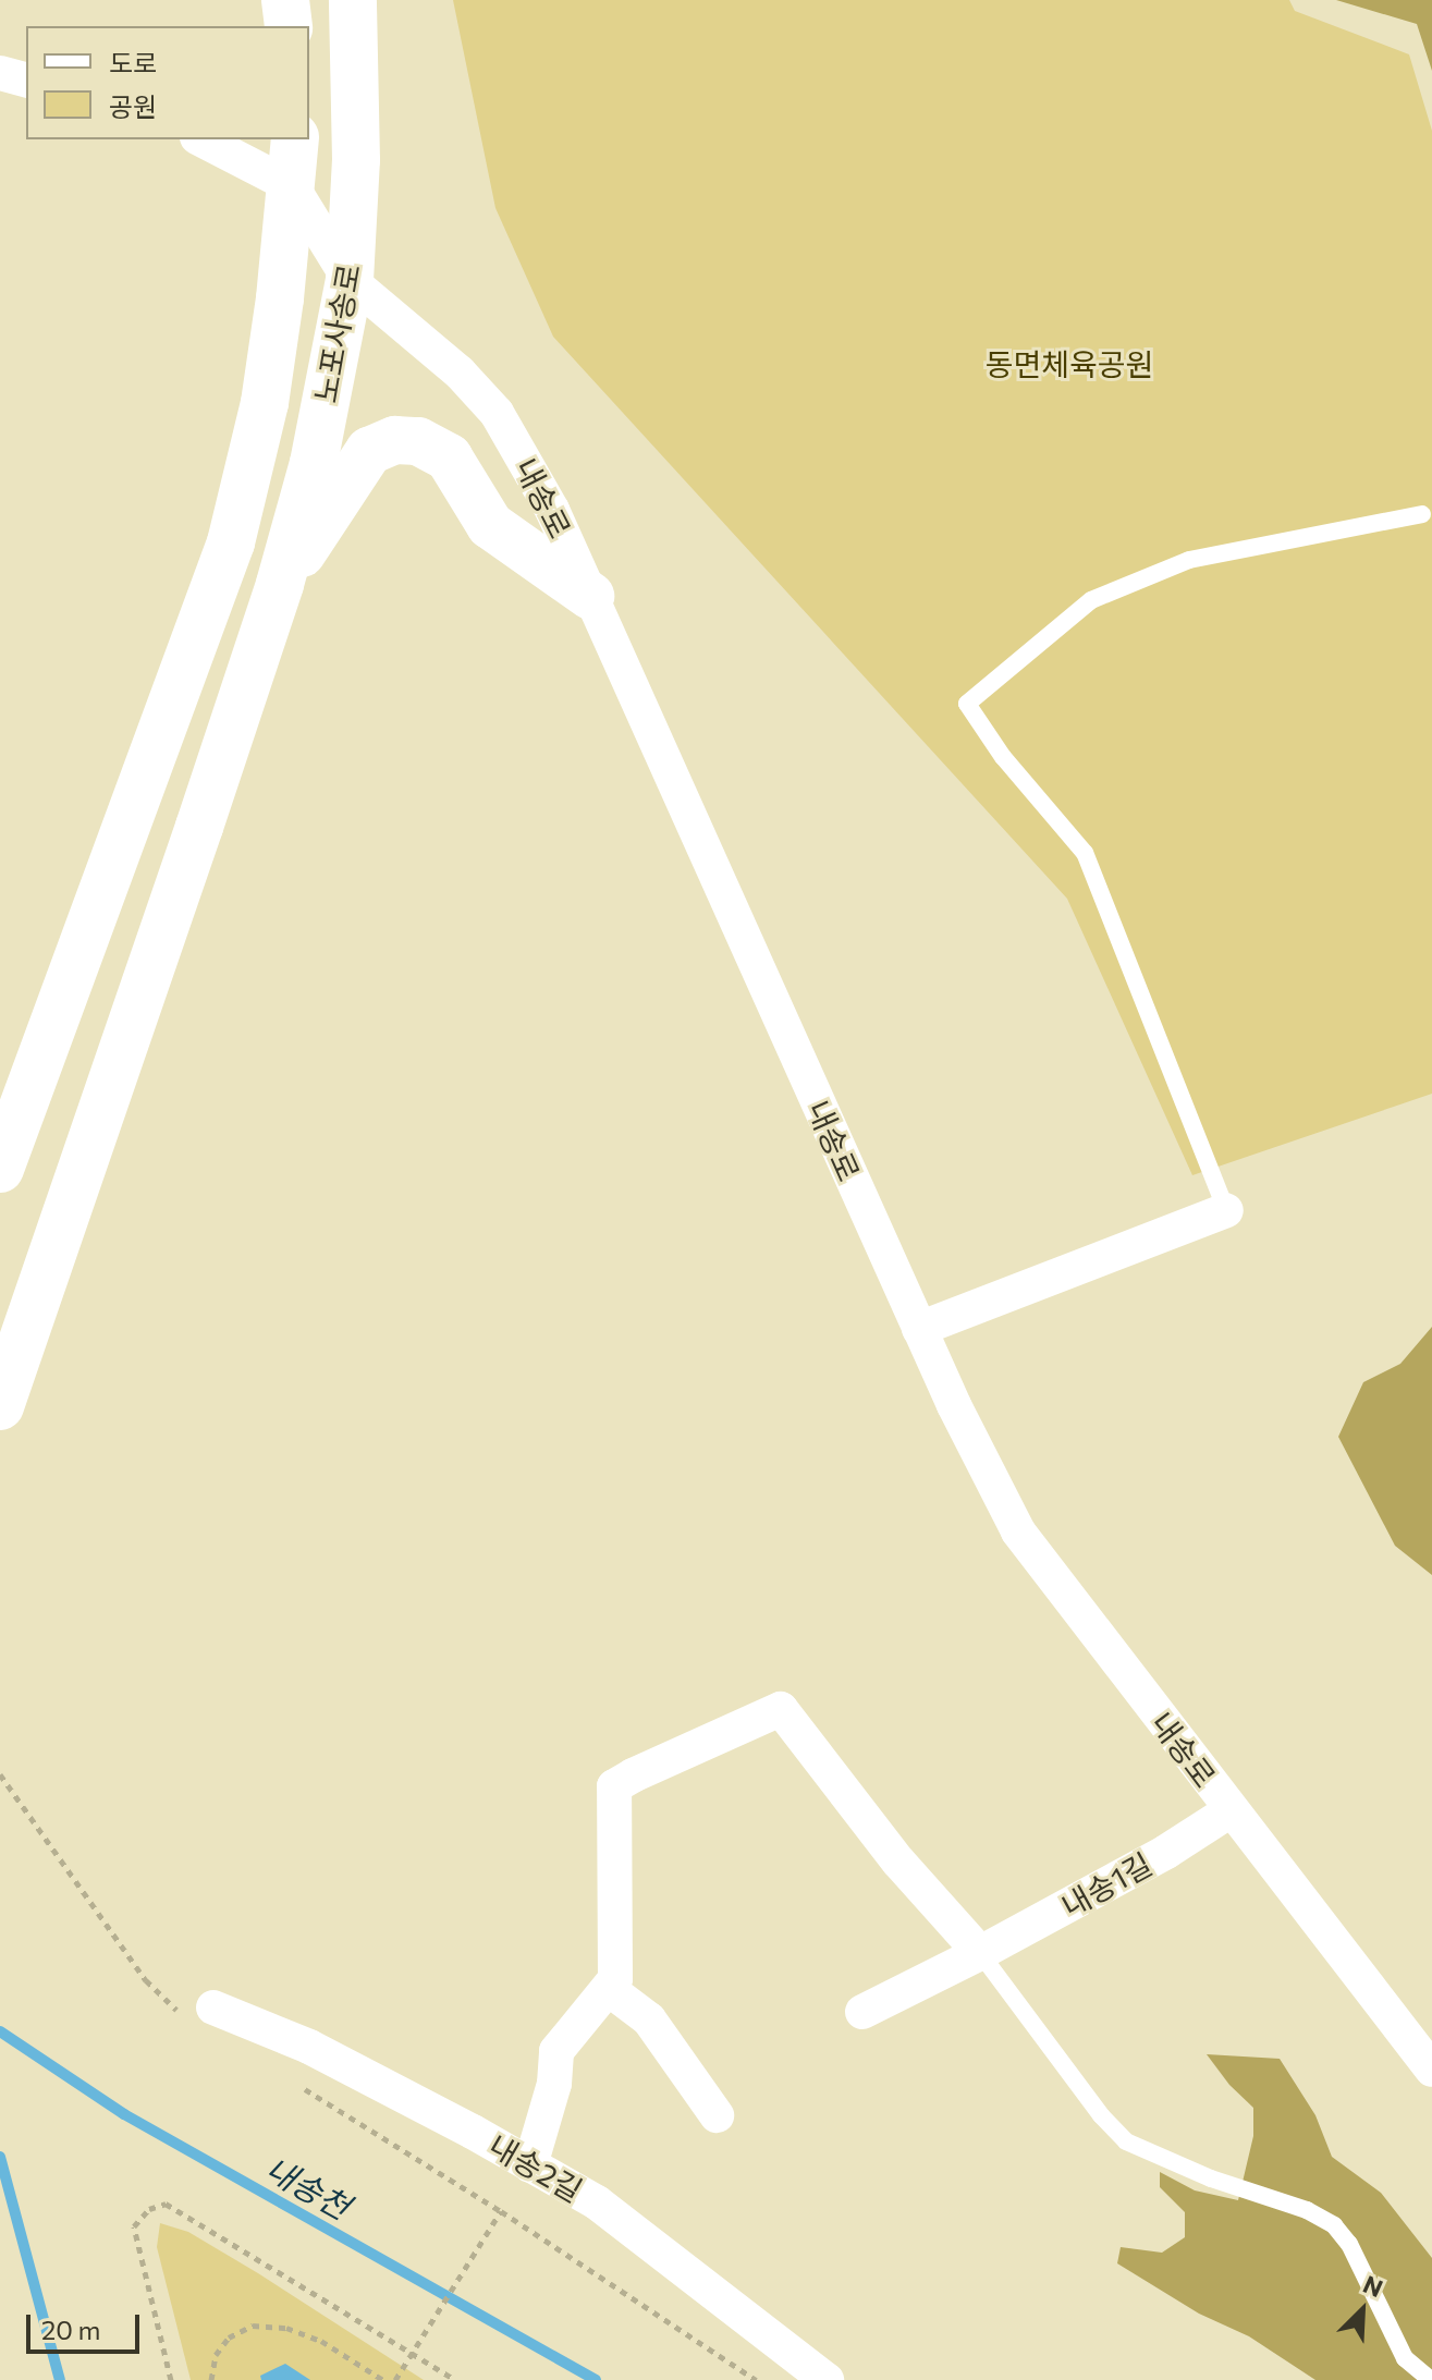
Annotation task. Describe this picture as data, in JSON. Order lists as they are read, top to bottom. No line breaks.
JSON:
{"streets":{"main road":["노포사송로"],"street":["내송로","내송1길","내송2길"]},"crossings":[["노포사송로","내송로"],["내송로","내송1길"]],"water":["내송천"],"parks":["동면체육공원"],"legend":["도로","공원"],"scale_bar":"20 m","north":"top right"}
